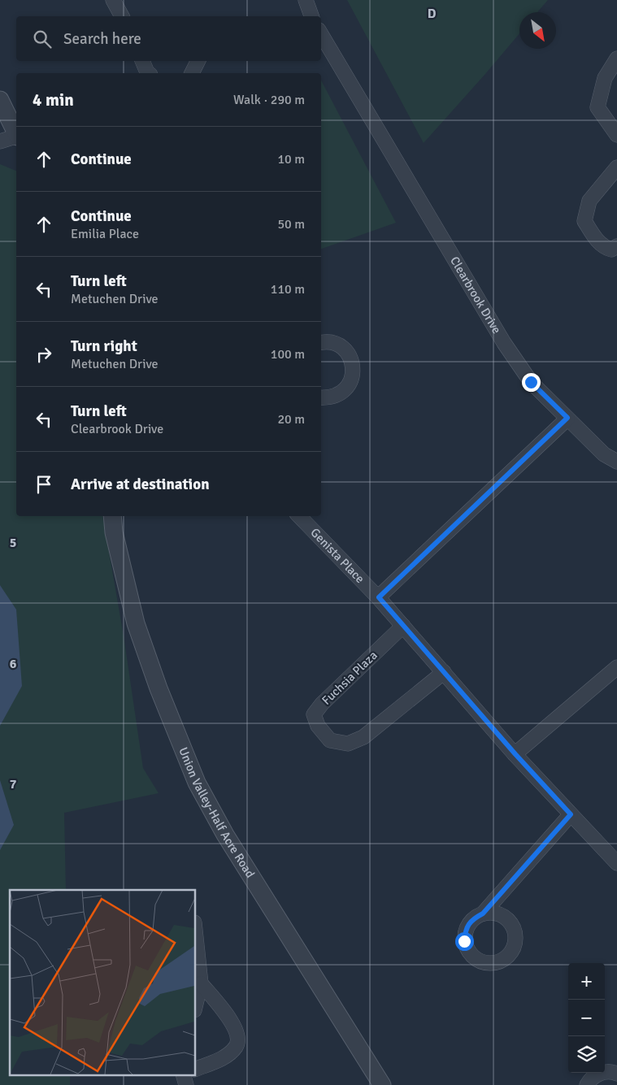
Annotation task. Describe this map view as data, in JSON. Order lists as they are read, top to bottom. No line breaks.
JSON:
{"streets":{"street":["Clearbrook Drive","Genista Place","Fuchsia Plaza","Union Valley-Half Acre Road"]},"crossings":[["Genista Place","Fuchsia Plaza"]],"north":"bottom right","page":{"search":"Search here","heading":["4 min","Walk · 290 m"],"list":[["Continue","10 m"],["Continue","Emilia Place","50 m"],["Turn left","Metuchen Drive","110 m"],["Turn right","Metuchen Drive","100 m"],["Turn left","Clearbrook Drive","20 m"],"Arrive at destination"],"map_buttons":["+","−"]},"grid":{"columns":["D"],"rows":["5","6","7"]}}
